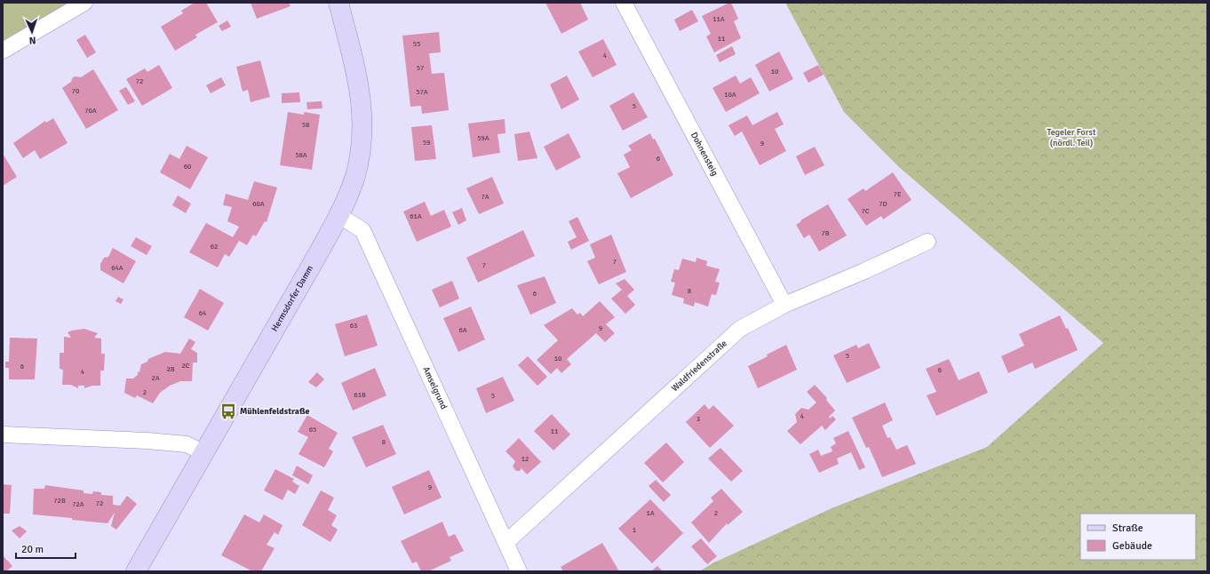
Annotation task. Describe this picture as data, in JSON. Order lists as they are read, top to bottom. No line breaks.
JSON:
{"streets":{"main road":["Hermsdorfer Damm"],"street":["Dohnensteig","Waldfriedenstraße","Amselgrund"]},"crossings":[["Dohnensteig","Waldfriedenstraße"],["Hermsdorfer Damm","Amselgrund"],["Waldfriedenstraße","Amselgrund"]],"parks":["Tegeler Forst (nördl. Teil)"],"places":{"bus stop":["Mühlenfeldstraße"]},"house_numbers":["11A","11","55","4","57","10","72","70","57A","10A","5","70A","58","59A","59","9","58A","6","60","7E","7A","60A","7D","7C","61A","7B","62","7","7","64A","8","6","64","63","9","6A","5","10","2C","6","2B","6","4","2A","2","63B","5","4","3","65","11","8","12","9","72B","72","72A","1A","2","1"],"legend":["Straße","Gebäude"],"scale_bar":"20 m","north":"bottom"}
